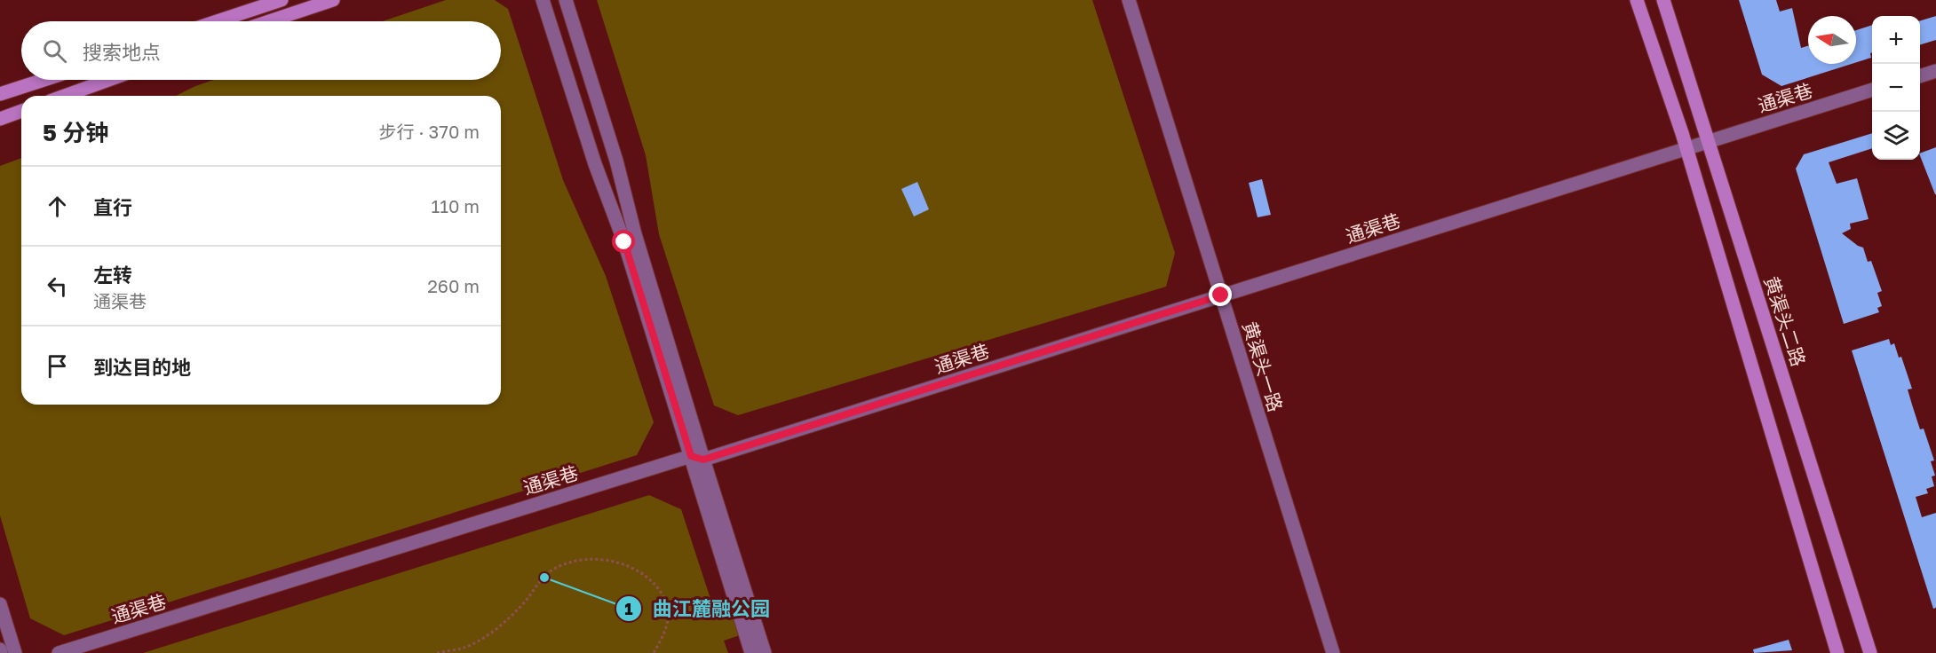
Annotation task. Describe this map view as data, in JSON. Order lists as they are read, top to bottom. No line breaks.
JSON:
{"streets":{"main road":["黄渠头二路"],"street":["通渠巷","黄渠头一路"]},"crossings":[["通渠巷","黄渠头二路"],["通渠巷","黄渠头一路"]],"places":["曲江麓融公园"],"north":"left","page":{"map_buttons":["+","−"],"search":"搜索地点","heading":["5 分钟","步行 · 370 m"],"list":[["直行","110 m"],["左转","通渠巷","260 m"],"到达目的地"]}}
